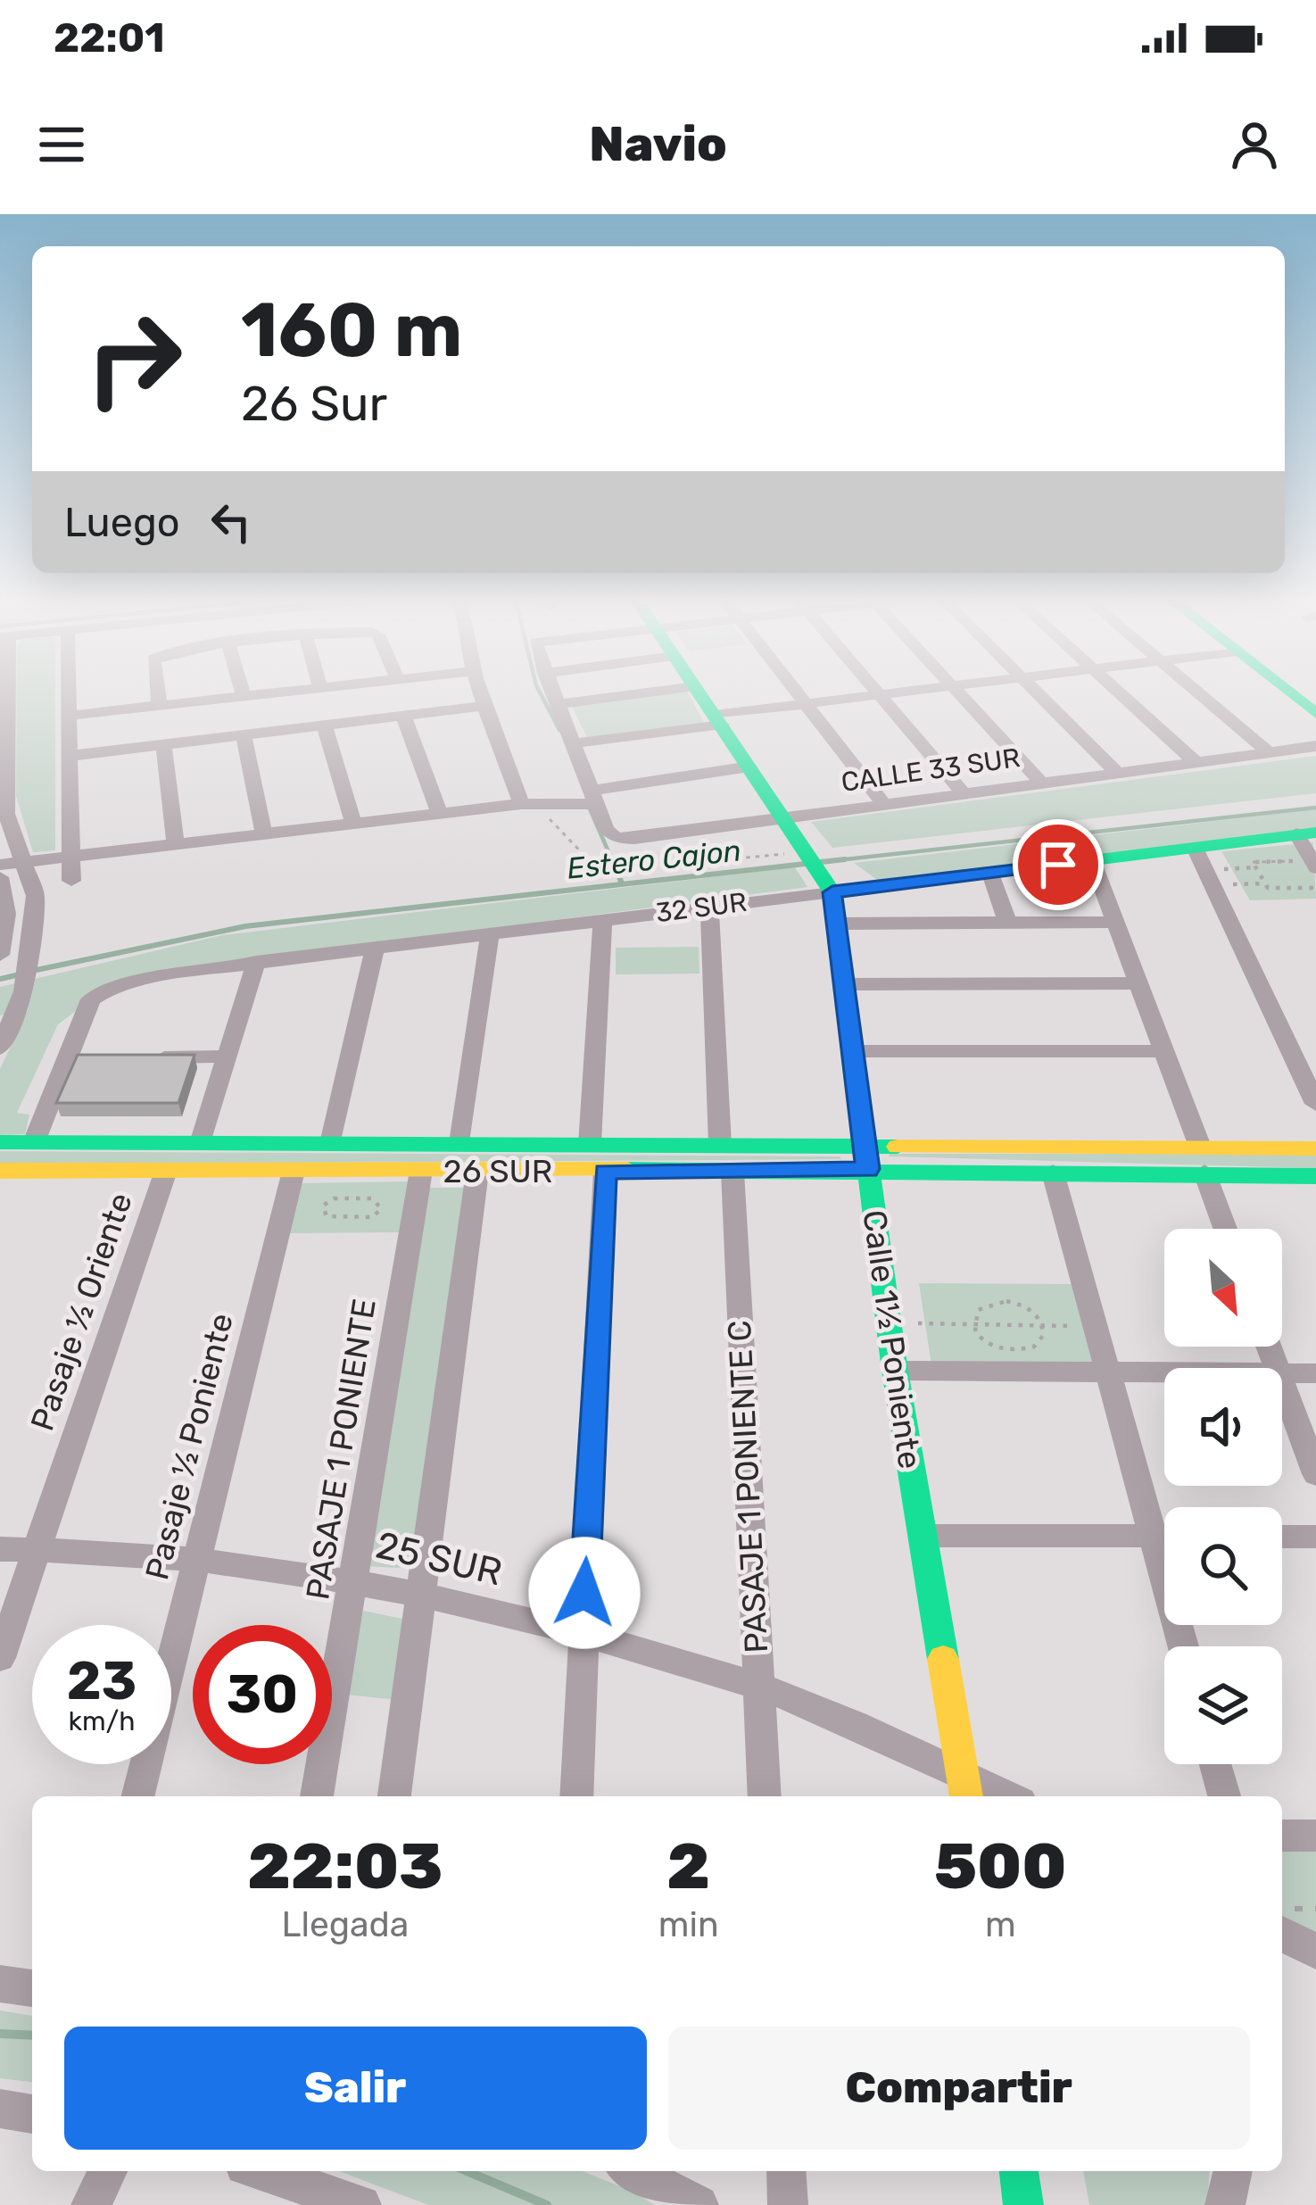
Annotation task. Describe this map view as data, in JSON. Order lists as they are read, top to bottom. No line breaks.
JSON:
{"streets":{"street":["CALLE 33 SUR","32 SUR","26 SUR","Pasaje ½ Oriente","Calle 1½ Poniente","Pasaje ½ Poniente","PASAJE 1 PONIENTE","PASAJE 1 PONIENTE C","25 SUR"]},"crossings":[["32 SUR","26 SUR"],["32 SUR","Calle 1½ Poniente"],["32 SUR","PASAJE 1 PONIENTE C"],["26 SUR","Pasaje ½ Oriente"],["26 SUR","Calle 1½ Poniente"],["26 SUR","Pasaje ½ Poniente"],["26 SUR","PASAJE 1 PONIENTE"],["26 SUR","PASAJE 1 PONIENTE C"],["Pasaje ½ Oriente","25 SUR"],["Calle 1½ Poniente","25 SUR"],["Pasaje ½ Poniente","25 SUR"],["PASAJE 1 PONIENTE","25 SUR"],["PASAJE 1 PONIENTE C","25 SUR"]],"water":["Estero Cajon"],"north":"bottom right","page":{"status":"22:01","header":"Navio","turn":["160 m","26 Sur"],"then":"Luego","speed":"23 km/h","limit":"30","eta":["22:03","Llegada","2","min","500","m"],"buttons":["Salir","Compartir"]}}
